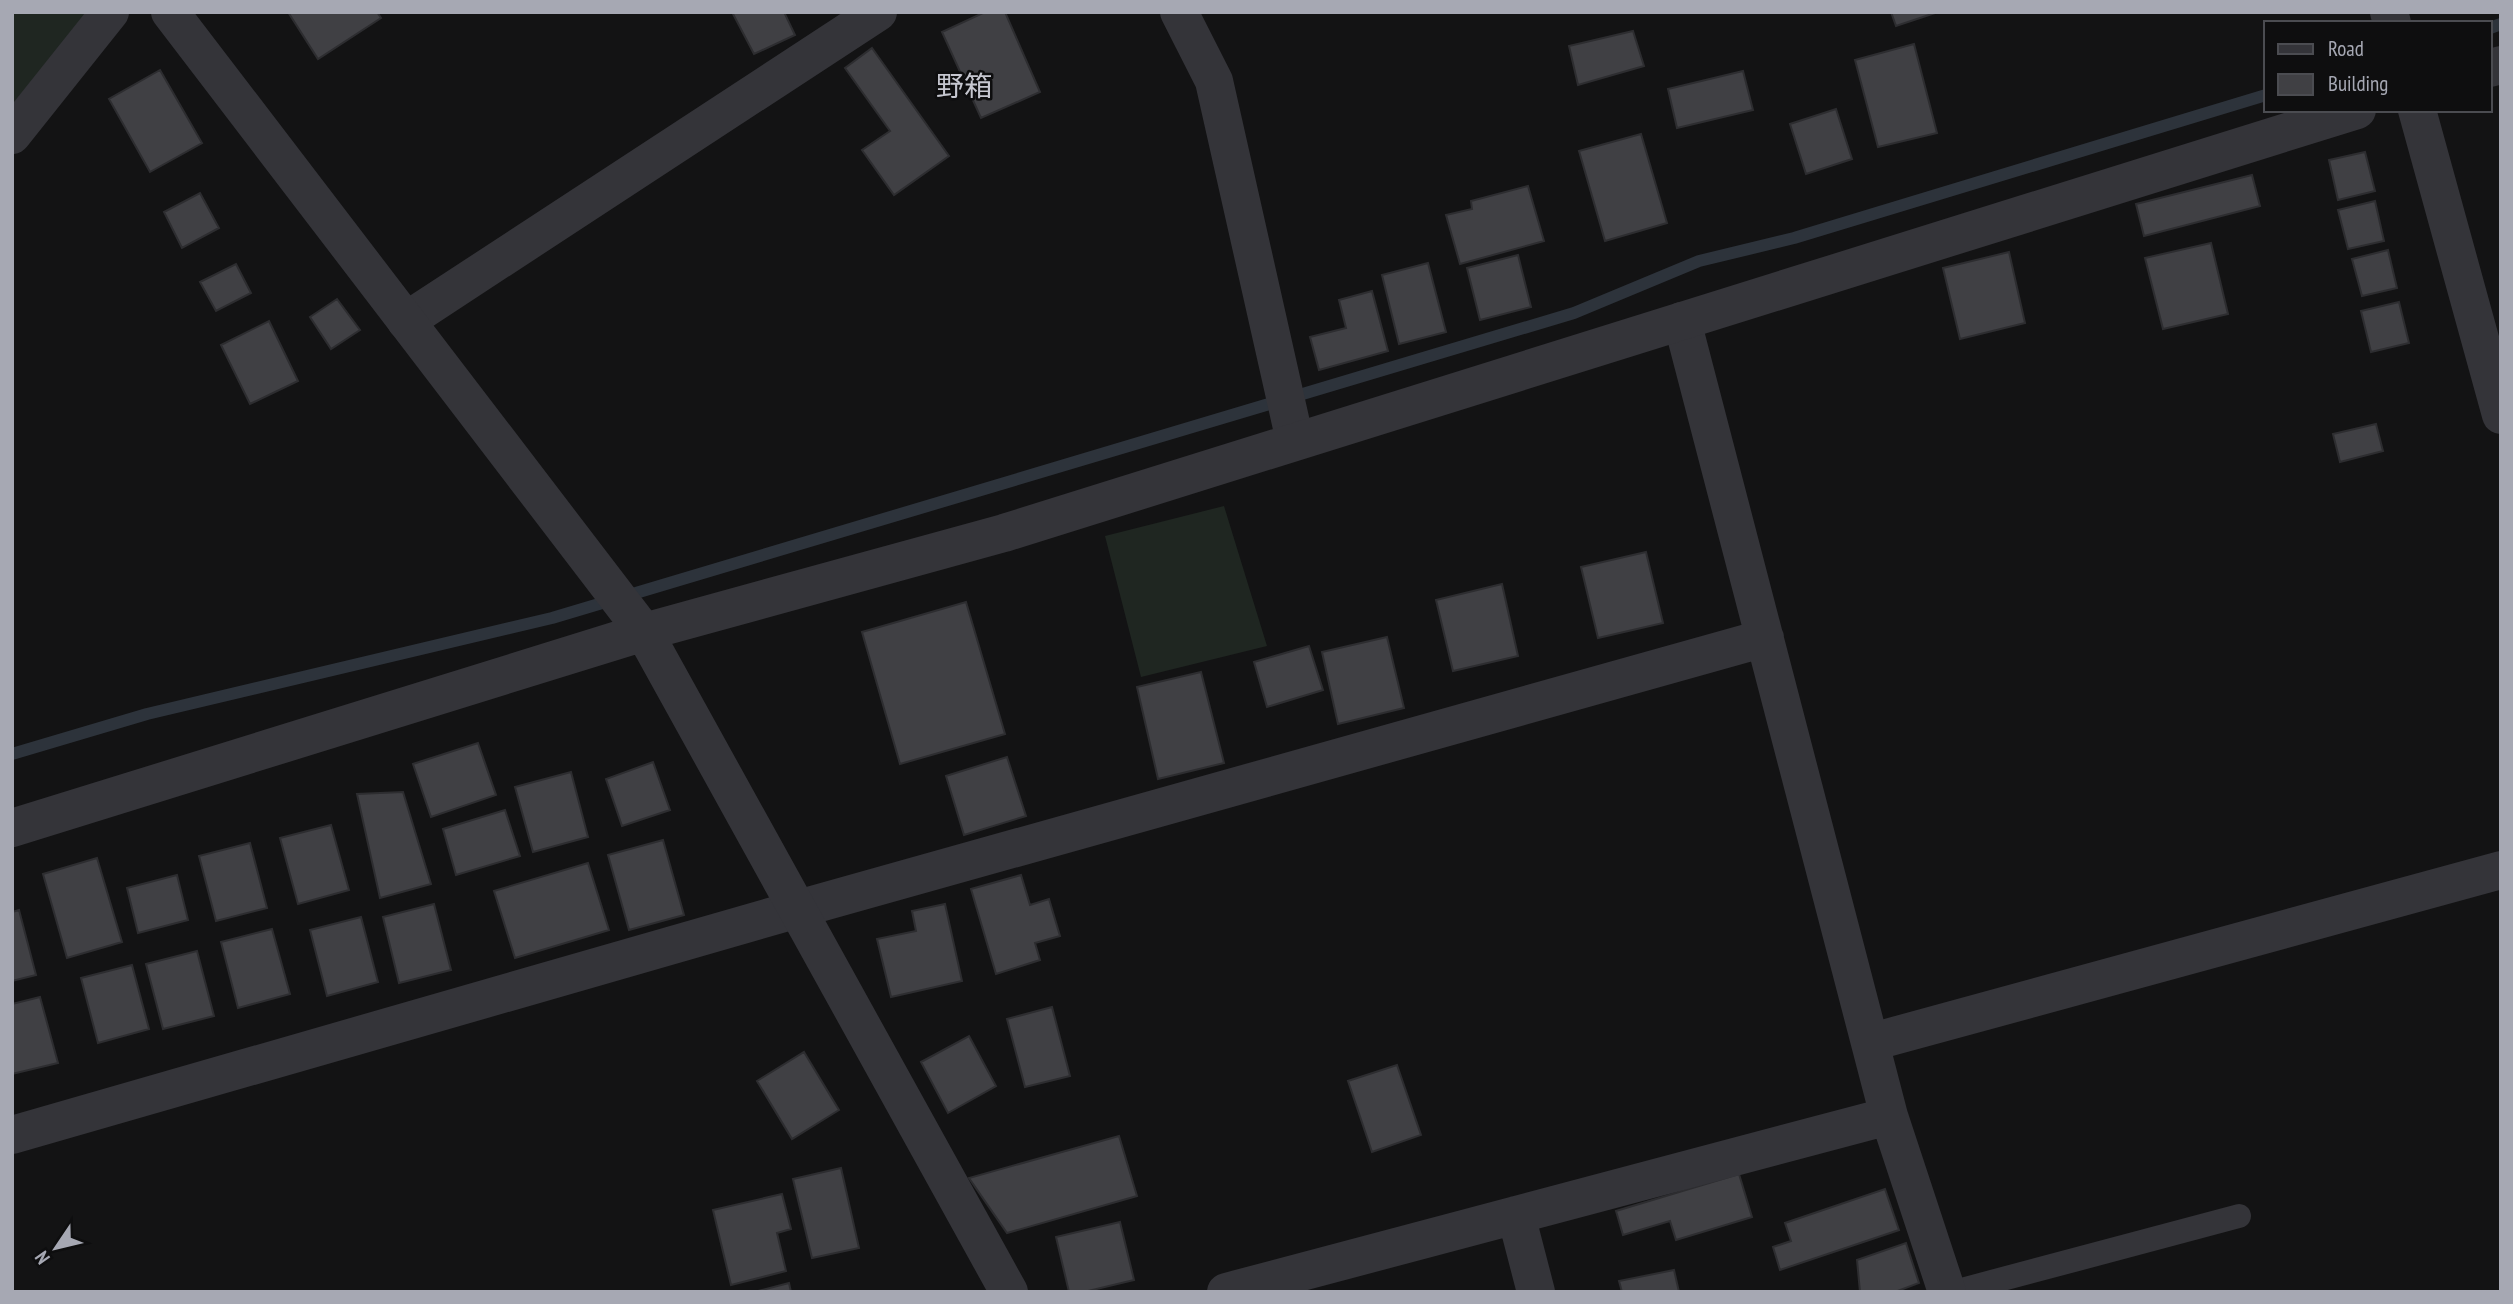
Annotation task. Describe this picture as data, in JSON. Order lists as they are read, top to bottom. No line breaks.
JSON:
{"districts":["野箱"],"legend":["Road","Building"],"north":"bottom left"}
